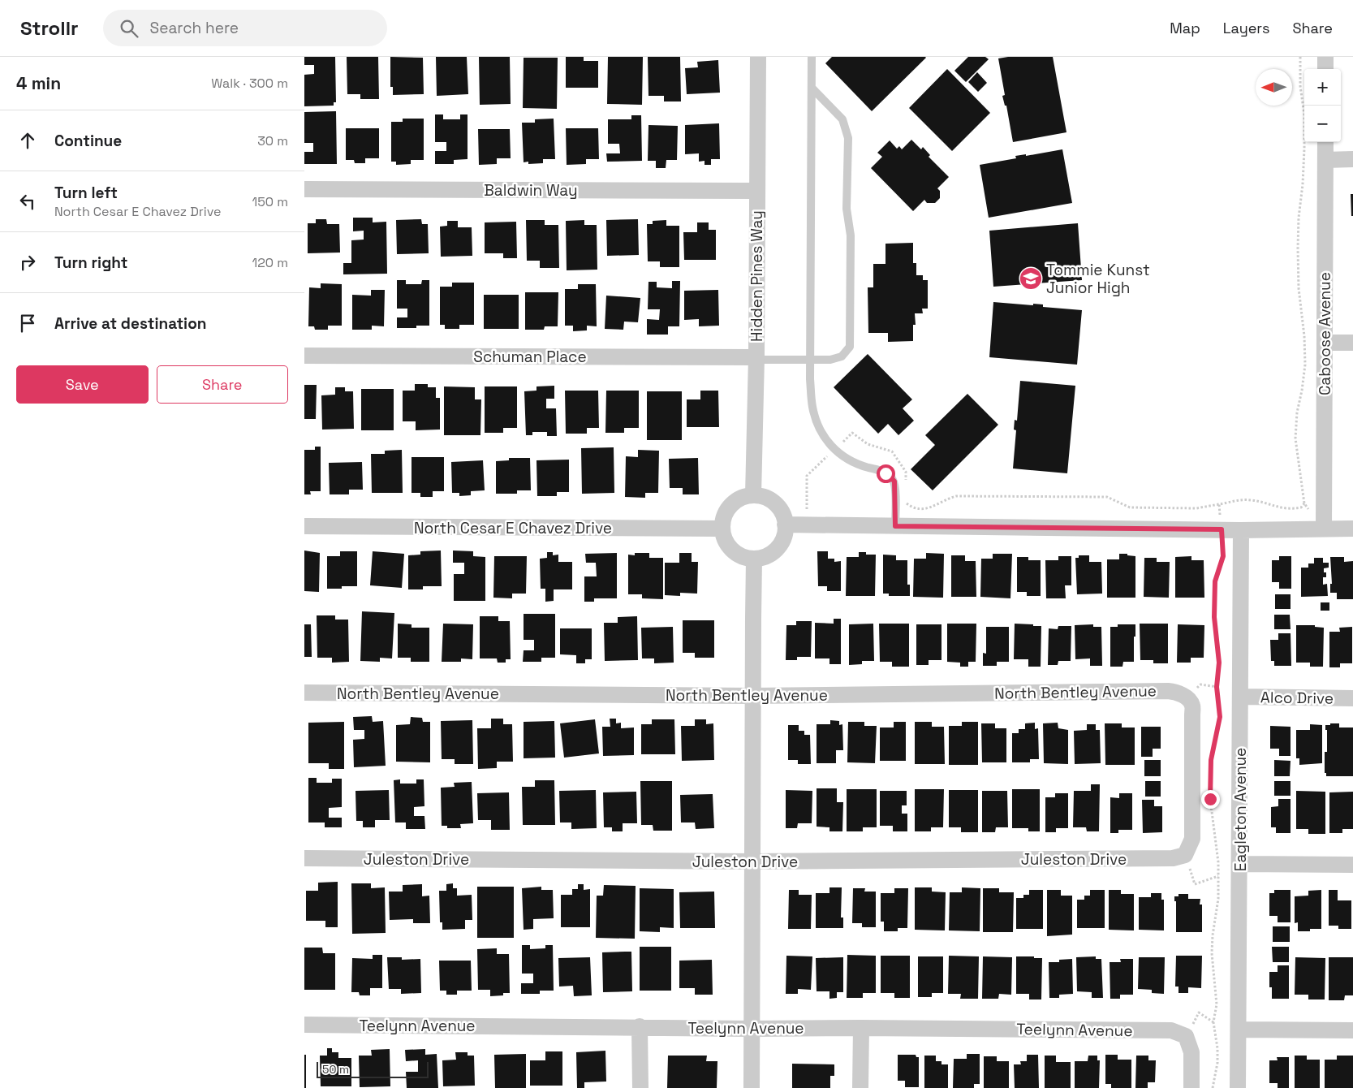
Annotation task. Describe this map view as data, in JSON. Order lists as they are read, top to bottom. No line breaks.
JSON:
{"streets":{"street":["Baldwin Way","Hidden Pines Way","Caboose Avenue","Schuman Place","North Cesar E Chavez Drive","North Bentley Avenue","Alco Drive","Eagleton Avenue","Juleston Drive","Teelynn Avenue"]},"crossings":[["Baldwin Way","Hidden Pines Way"],["Hidden Pines Way","Schuman Place"],["Hidden Pines Way","North Cesar E Chavez Drive"],["North Bentley Avenue","Juleston Drive"],["Alco Drive","Eagleton Avenue"]],"places":{"school or university":["Tommie Kunst Junior High"]},"scale_bar":"50 m","north":"left","page":{"header":"Strollr","search":"Search here","nav":["Map","Layers","Share"],"heading":["4 min","Walk · 300 m"],"map_buttons":["+","−"],"list":[["Continue","30 m"],["Turn left","North Cesar E Chavez Drive","150 m"],["Turn right","120 m"],"Arrive at destination"],"buttons":["Save","Share"],"scale":"50 m"}}
